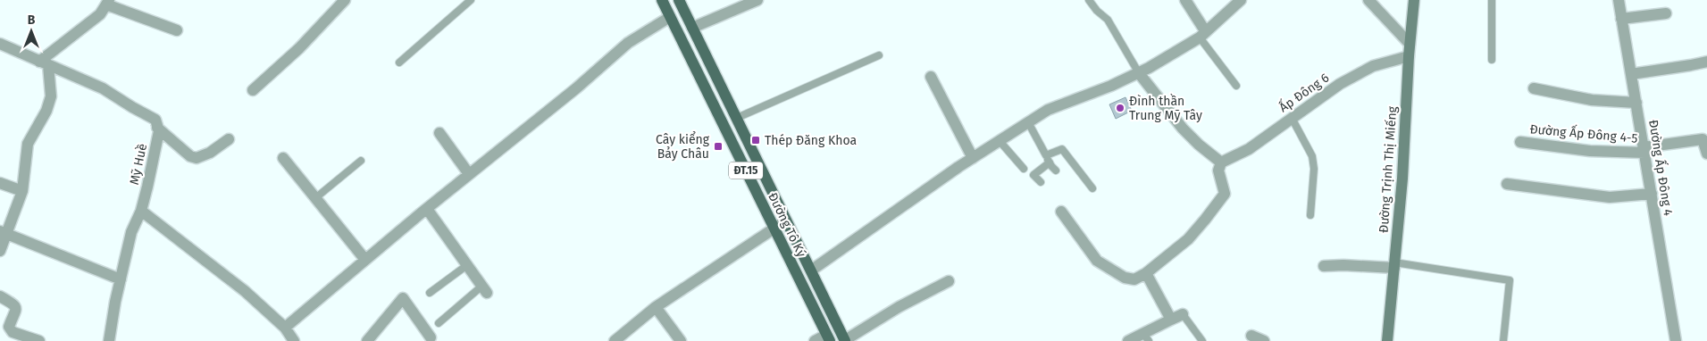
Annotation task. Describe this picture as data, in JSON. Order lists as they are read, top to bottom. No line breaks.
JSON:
{"streets":{"main road":["Đường Trịnh Thị Miếng","ĐT.15","Đường Tô Ký"],"street":["Ấp Đông 6","Đường Ấp Đông 4-5","Mỹ Huề","Đường Ấp Đông 4"]},"crossings":[["Ấp Đông 6","Đường Trịnh Thị Miếng"],["Đường Ấp Đông 4-5","Đường Ấp Đông 4"]],"places":{"other":["Đình thần Trung Mỹ Tây"],"transit":["Thép Đăng Khoa","Cây kiểng Bảy Châu"]},"north":"top"}
